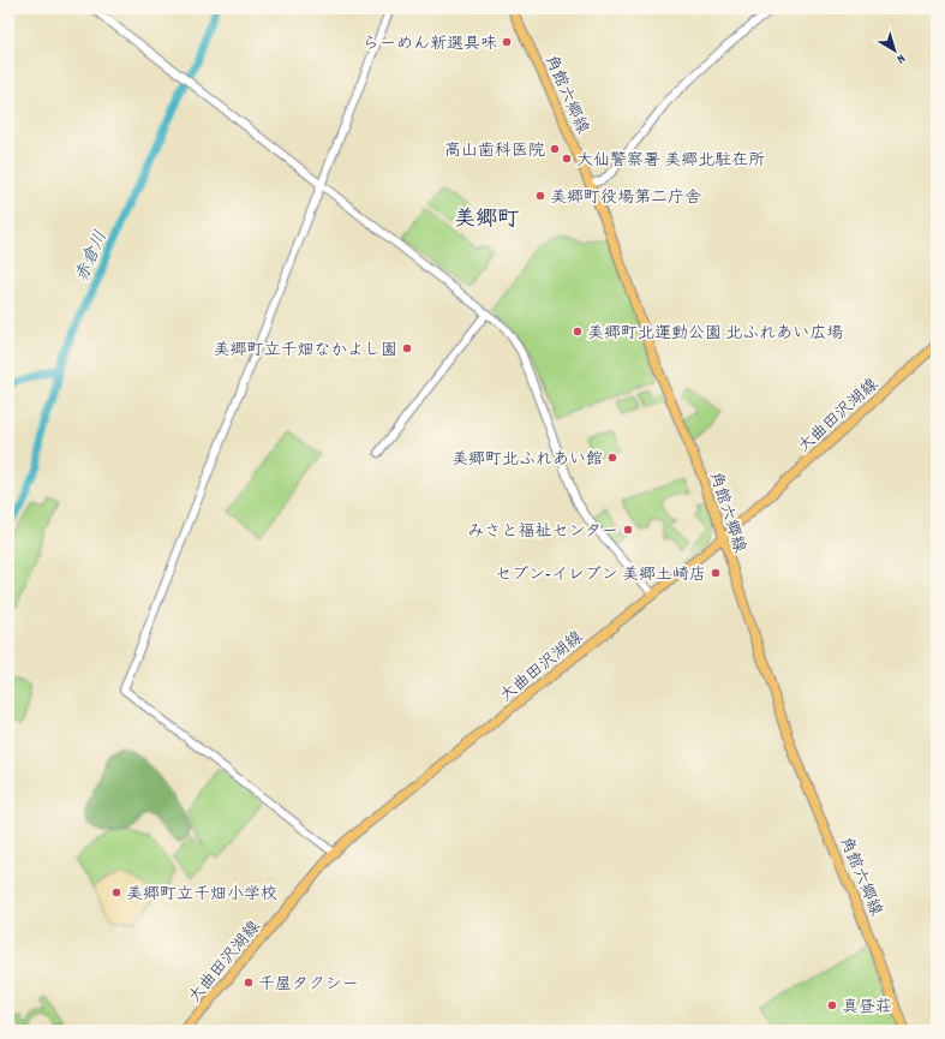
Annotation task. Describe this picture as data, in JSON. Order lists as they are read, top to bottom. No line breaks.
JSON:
{"streets":{"main road":["角館六郷線","大曲田沢湖線"]},"crossings":[["角館六郷線","大曲田沢湖線"]],"districts":["美郷町"],"water":["赤倉川"],"places":["らーめん新選具味","高山歯科医院","大仙警察署 美郷北駐在所","美郷町役場第二庁舎","美郷町北運動公園 北ふれあい広場","美郷町立千畑なかよし園","美郷町北ふれあい館","みさと福祉センター","セブン-イレブン 美郷土崎店","美郷町立千畑小学校","千屋タクシー","真昼荘"],"north":"bottom right"}
